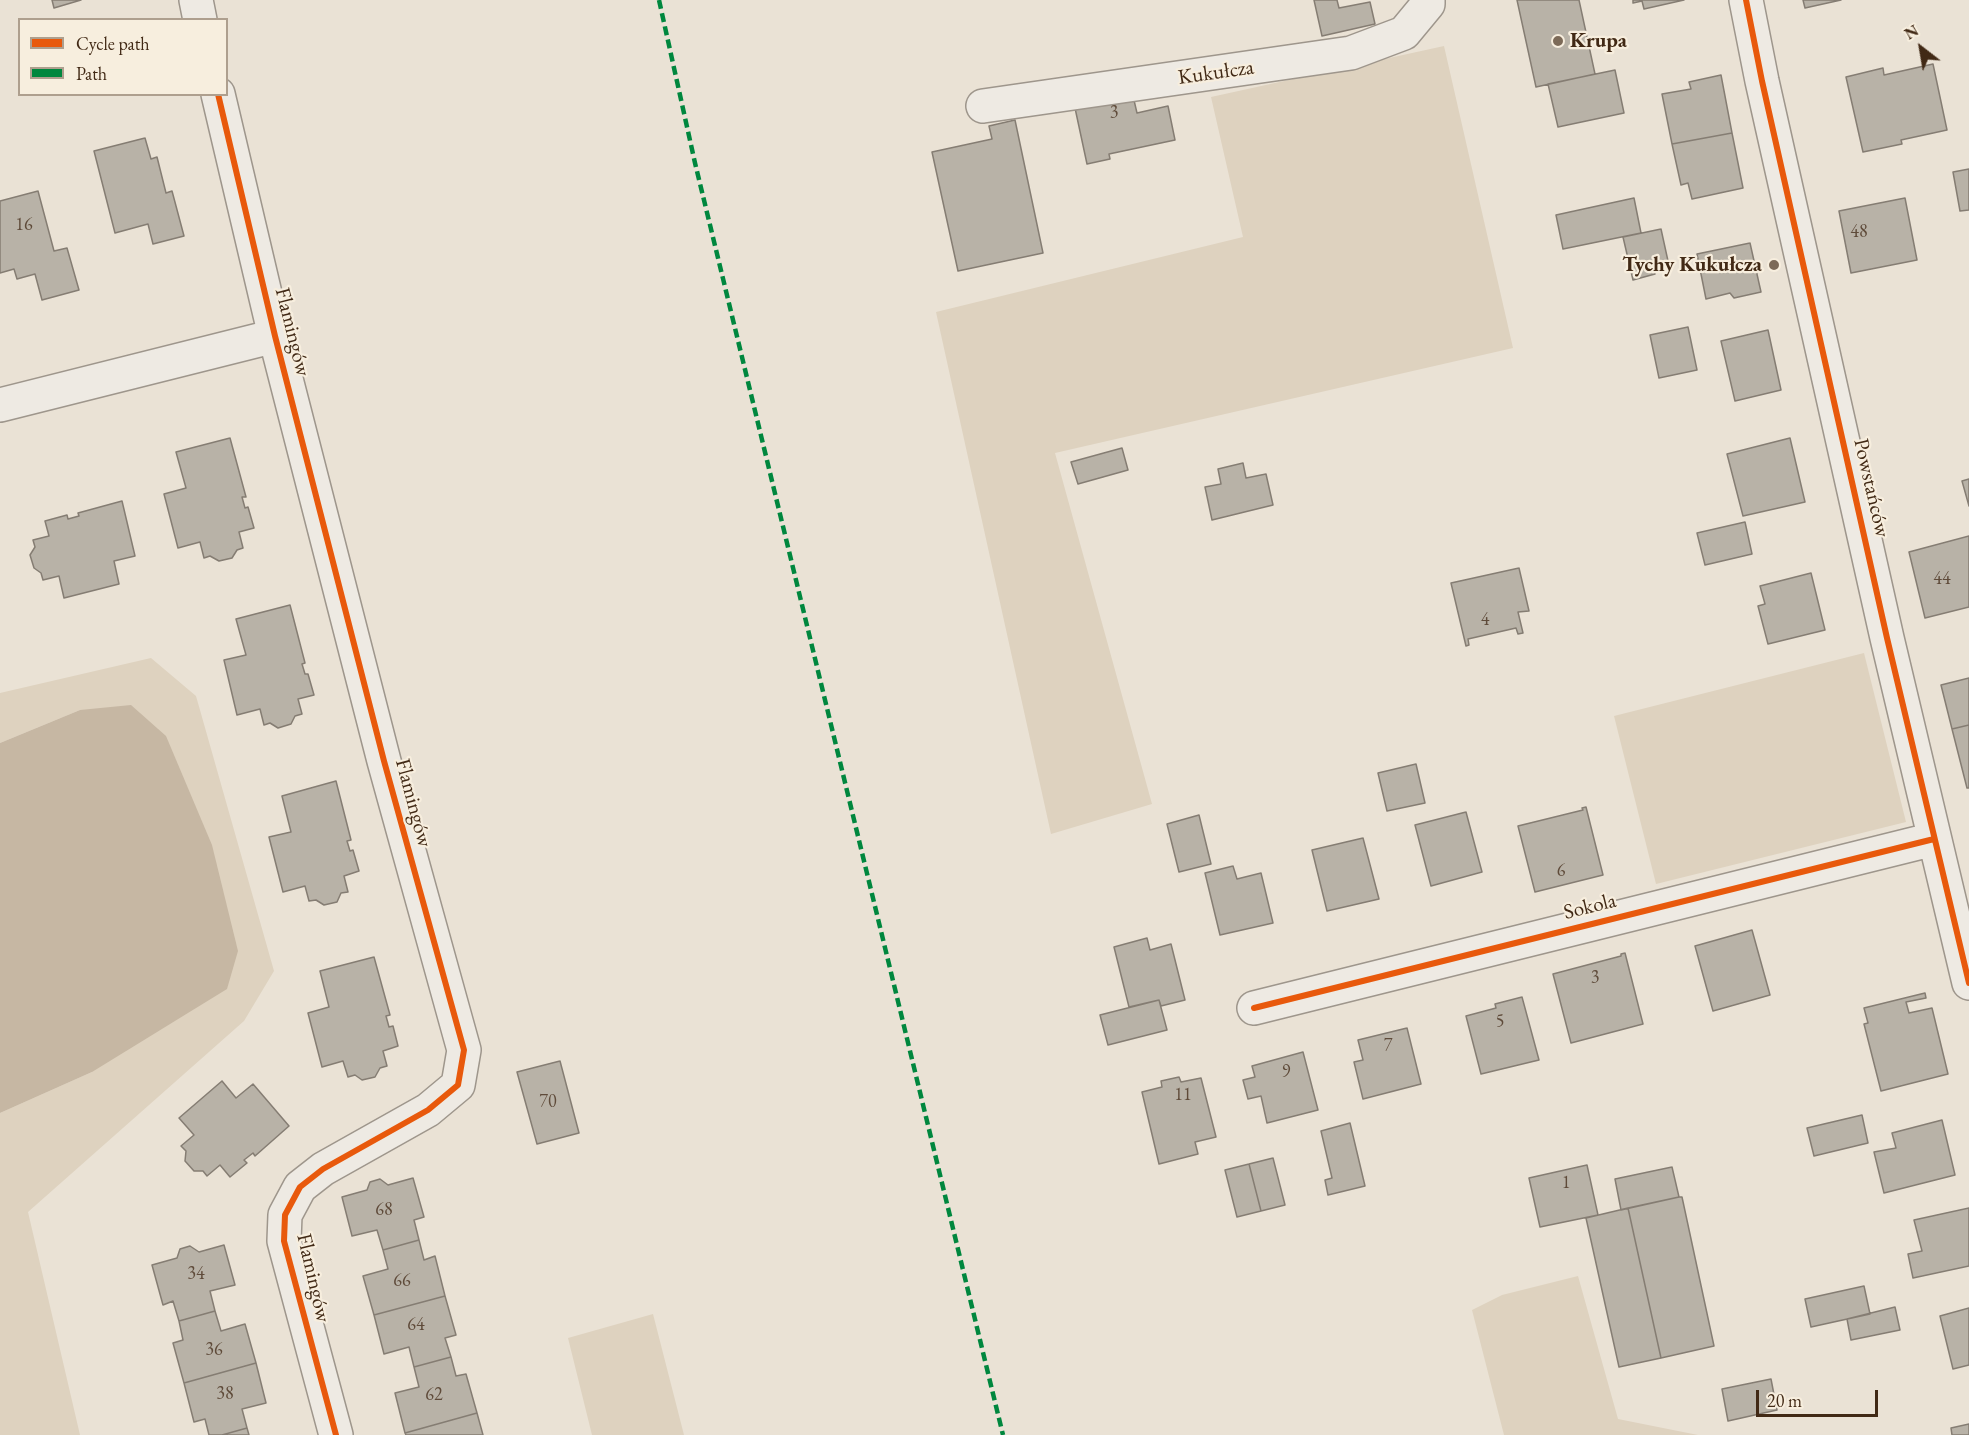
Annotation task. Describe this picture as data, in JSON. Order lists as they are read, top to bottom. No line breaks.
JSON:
{"streets":{"street":["Kukułcza","Flamingów","Powstańców","Sokola"]},"crossings":[["Powstańców","Sokola"]],"places":["Krupa","Tychy Kukułcza"],"house_numbers":["3","16","48","44","4","6","3","5","7","9","11","70","1","68","34","66","64","36","38","62"],"legend":["Cycle path","Path"],"scale_bar":"20 m","north":"top left"}
